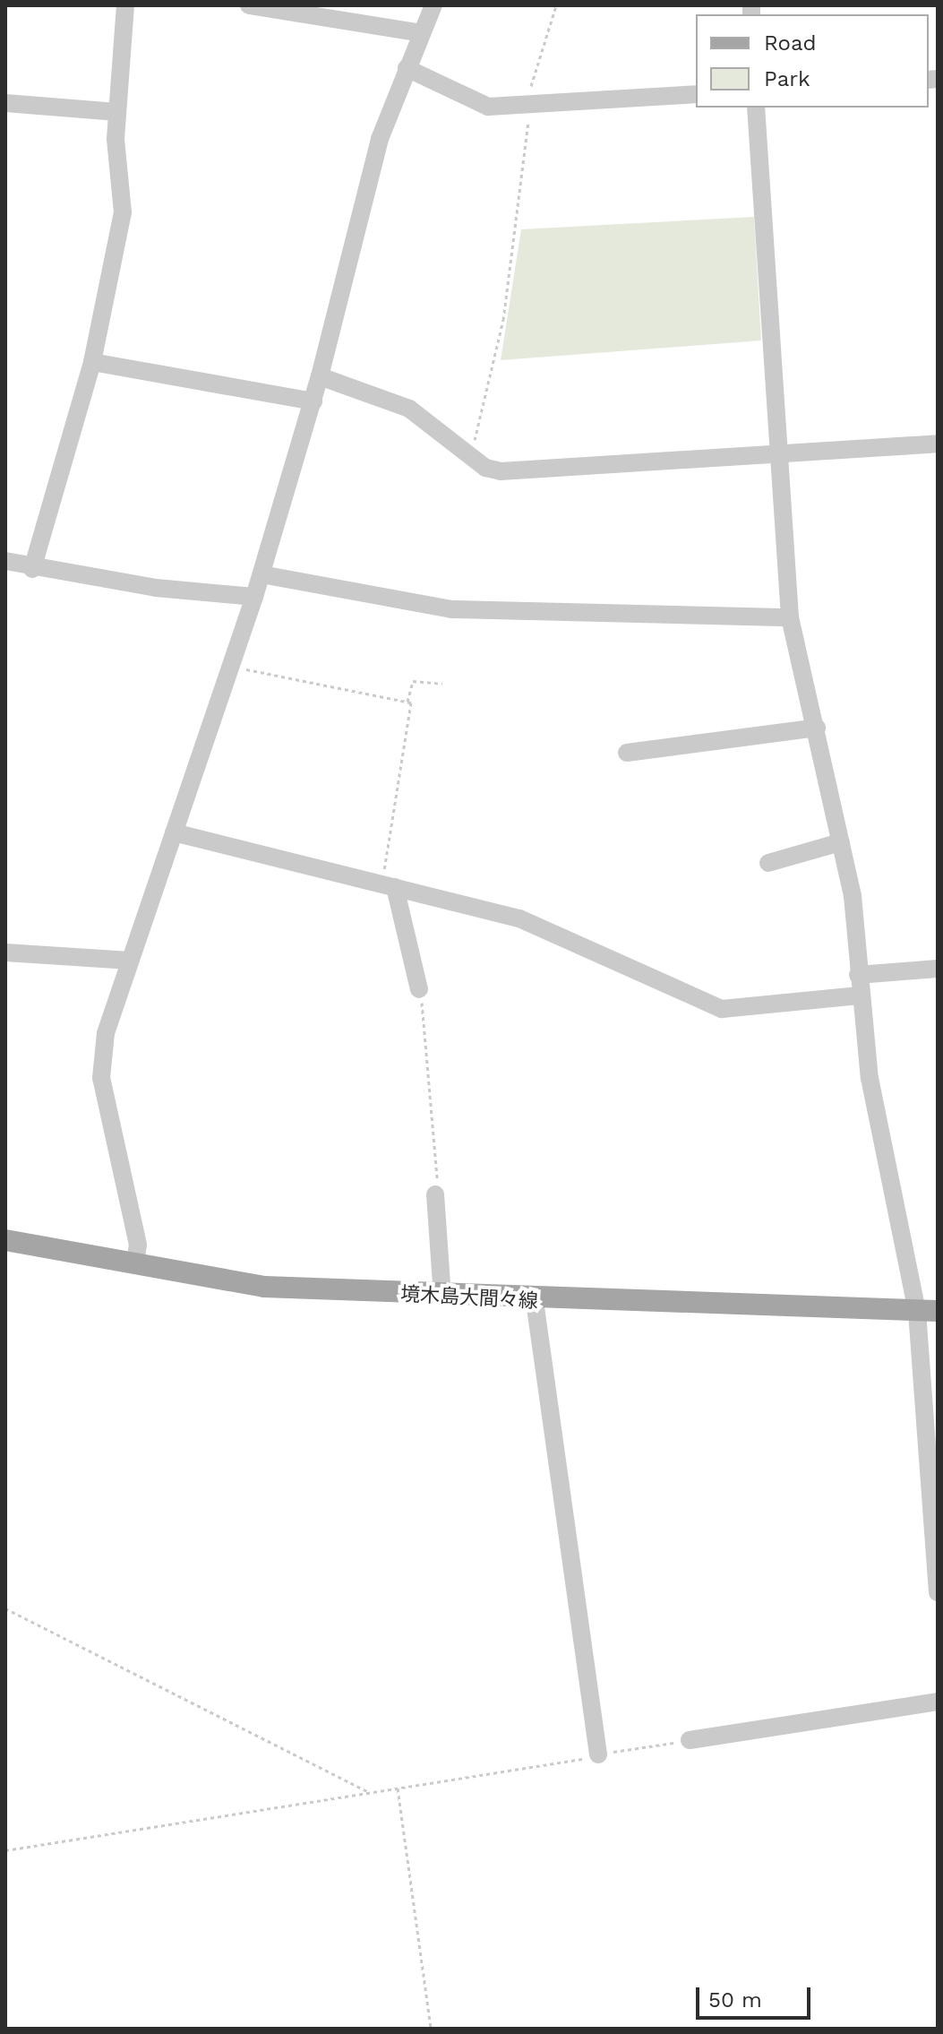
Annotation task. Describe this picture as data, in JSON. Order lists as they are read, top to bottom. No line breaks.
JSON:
{"streets":{"main road":["境木島大間々線"]},"legend":["Road","Park"],"scale_bar":"50 m"}
